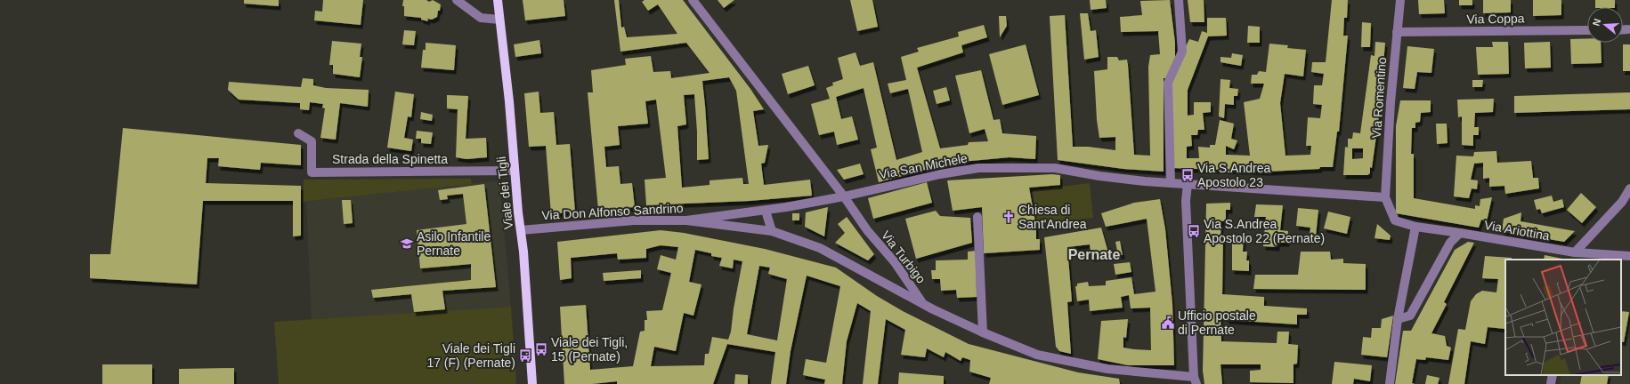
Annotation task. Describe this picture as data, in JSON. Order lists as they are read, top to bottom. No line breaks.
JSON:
{"streets":{"main road":["Viale dei Tigli"],"street":["Via Coppa","Via Romentino","Strada della Spinetta","Via San Michele","Via Don Alfonso Sandrino","Via Ariottina","Via Turbigo"]},"crossings":[["Via Coppa","Via Romentino"],["Via Romentino","Via San Michele"],["Via Romentino","Via Ariottina"],["Strada della Spinetta","Viale dei Tigli"],["Via San Michele","Via Don Alfonso Sandrino"],["Via San Michele","Via Ariottina"],["Via San Michele","Via Turbigo"],["Viale dei Tigli","Via Don Alfonso Sandrino"],["Via Don Alfonso Sandrino","Via Turbigo"]],"districts":["Pernate"],"places":{"bus stop":["Via S.Andrea Apostolo 23","Via S.Andrea Apostolo 22 (Pernate)","Viale dei Tigli, 15 (Pernate)","Viale dei Tigli 17 (F) (Pernate)"],"church":["Chiesa di Sant'Andrea"],"school or university":["Asilo Infantile Pernate"],"public building":["Ufficio postale di Pernate"]},"north":"left"}
